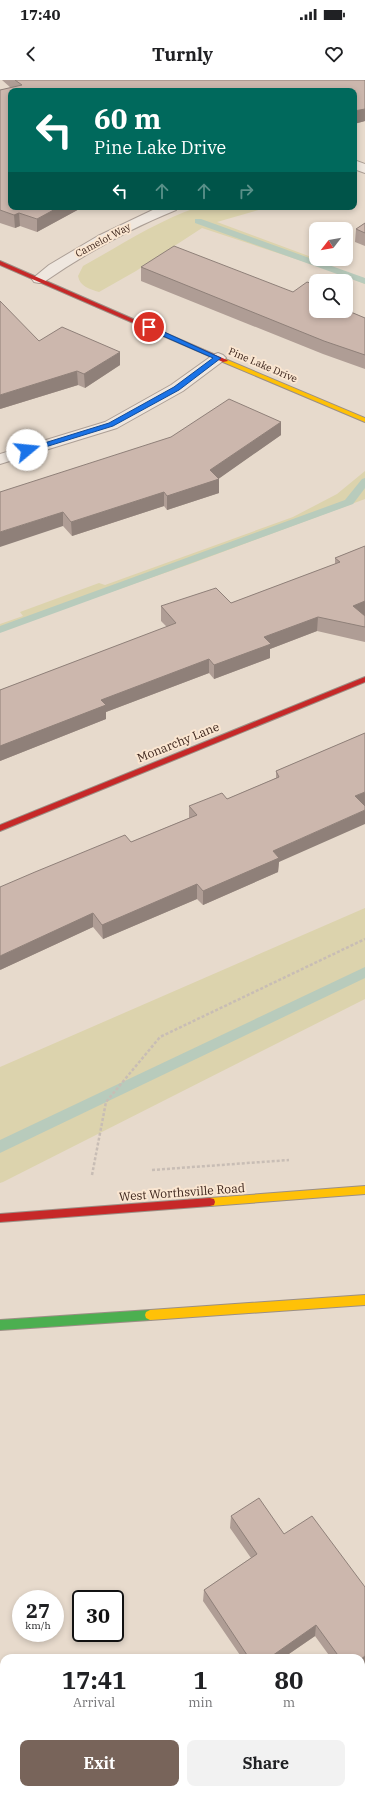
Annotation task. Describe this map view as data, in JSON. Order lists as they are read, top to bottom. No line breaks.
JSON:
{"streets":{"street":["Camelot Way","Pine Lake Drive","Monarchy Lane","West Worthsville Road"]},"crossings":[["Camelot Way","Pine Lake Drive"]],"north":"bottom left","page":{"status":"17:40","header":"Turnly","turn":["60 m","Pine Lake Drive"],"speed":"27 km/h","limit":"30","eta":["17:41","Arrival","1","min","80","m"],"buttons":["Exit","Share"]}}
